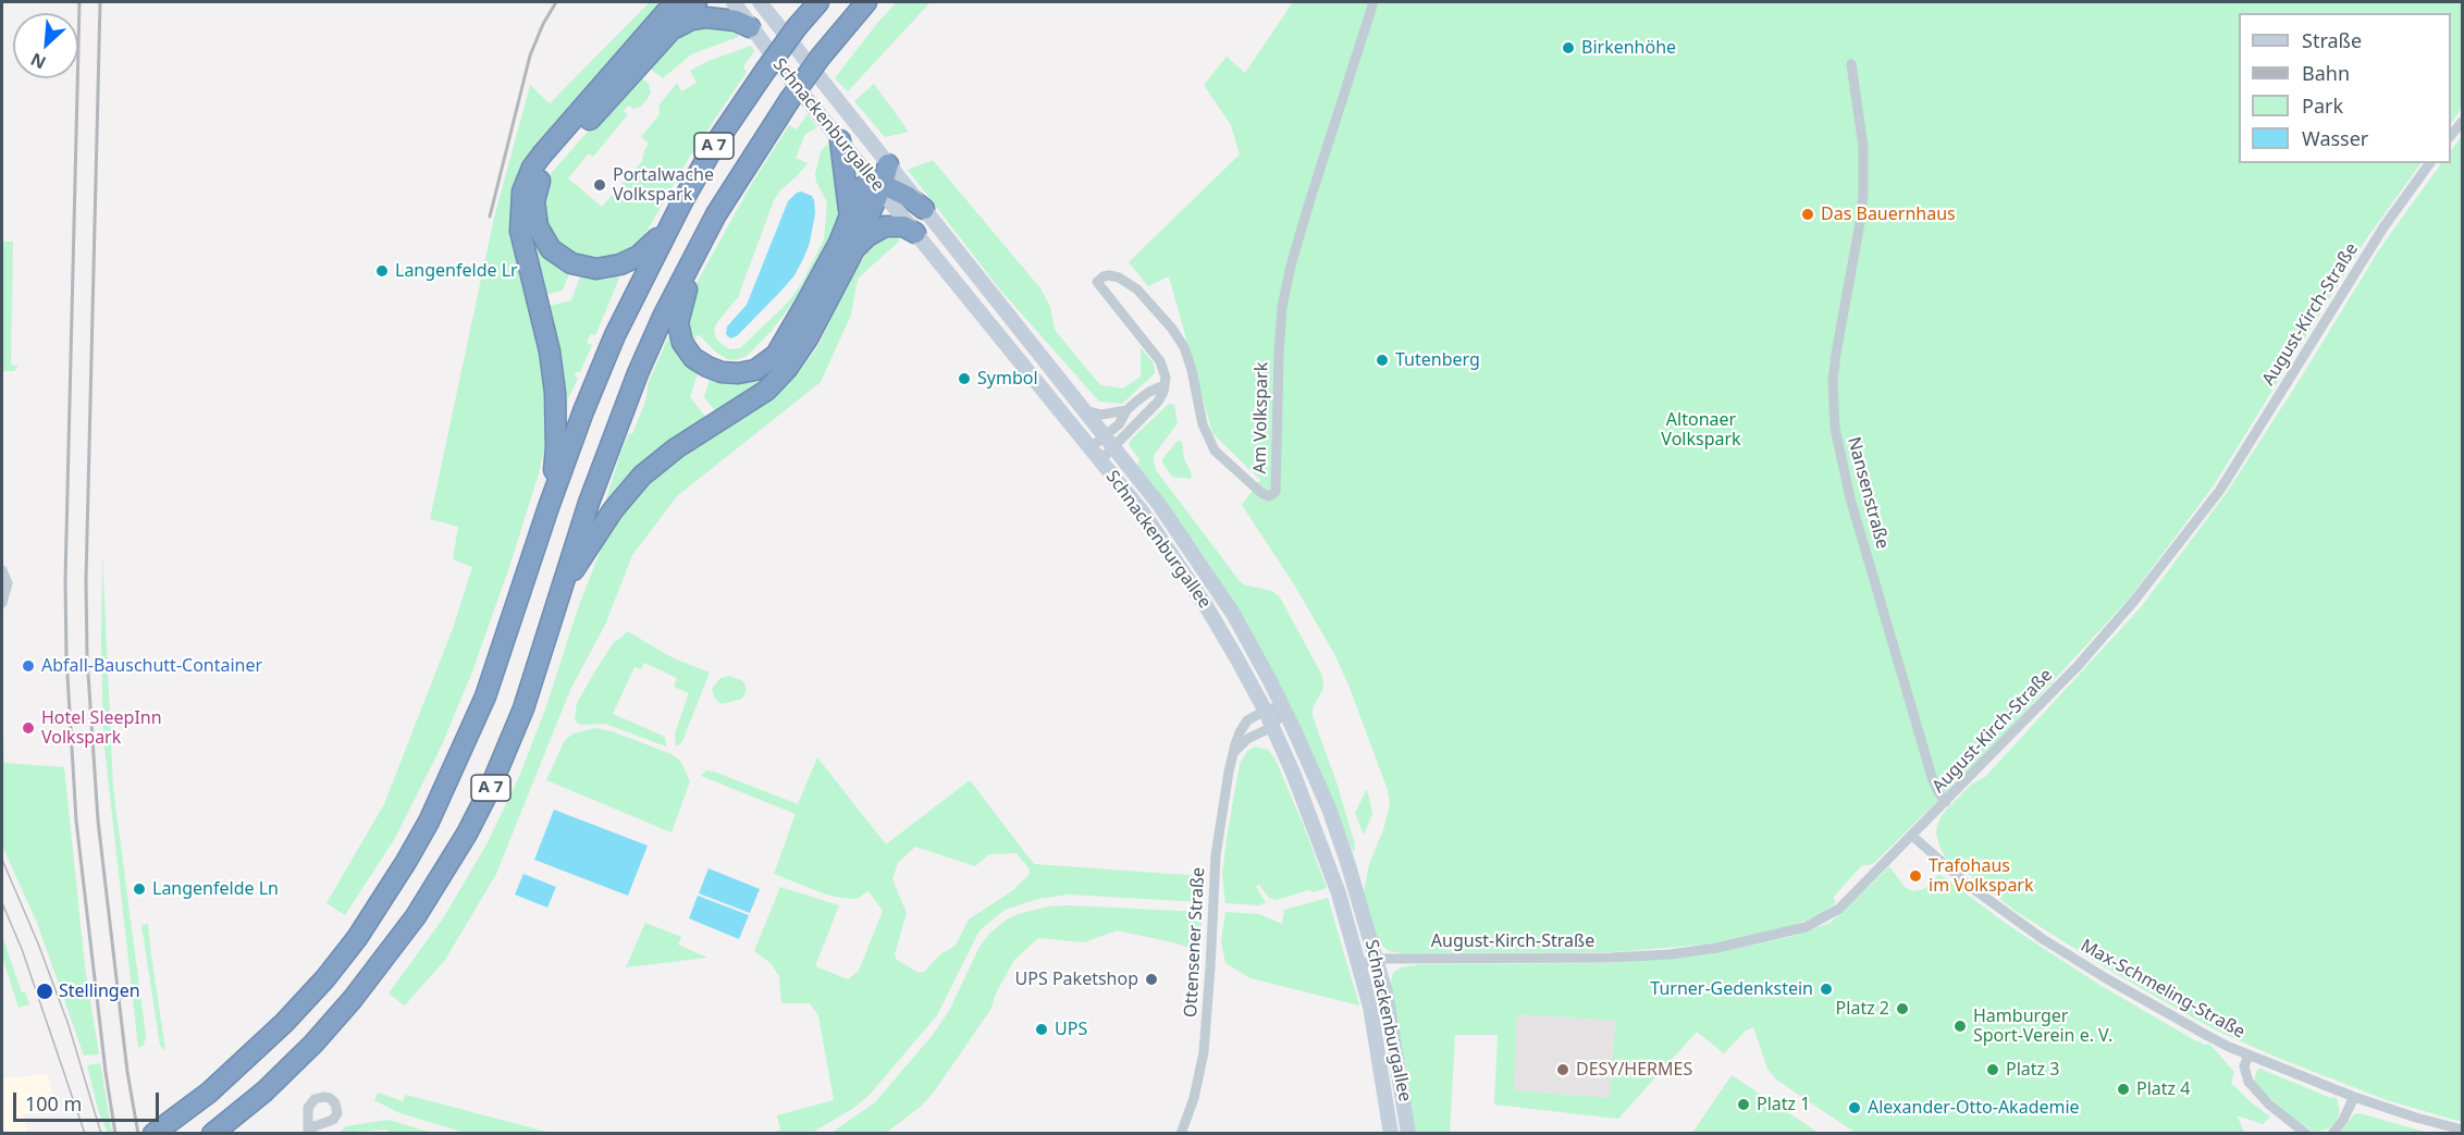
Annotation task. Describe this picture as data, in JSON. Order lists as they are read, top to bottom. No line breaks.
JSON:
{"streets":{"highway":["A 7"],"main road":["Schnackenburgallee"],"street":["August-Kirch-Straße","Am Volkspark","Nansenstraße","Ottensener Straße","Max-Schmeling-Straße"]},"crossings":[["Schnackenburgallee","August-Kirch-Straße"],["Schnackenburgallee","Ottensener Straße"],["August-Kirch-Straße","Nansenstraße"],["August-Kirch-Straße","Max-Schmeling-Straße"]],"parks":["Altonaer Volkspark"],"places":["Birkenhöhe","Portalwache Volkspark","Das Bauernhaus","Langenfelde Lr","Tutenberg","Symbol","Abfall-Bauschutt-Container","Hotel SleepInn Volkspark","Trafohaus im Volkspark","Langenfelde Ln","UPS Paketshop","Turner-Gedenkstein","Stellingen","Platz 2","Hamburger Sport-Verein e. V.","UPS","DESY/HERMES","Platz 3","Platz 4","Platz 1","Alexander-Otto-Akademie"],"legend":["Straße","Bahn","Park","Wasser"],"scale_bar":"100 m","north":"bottom left"}
